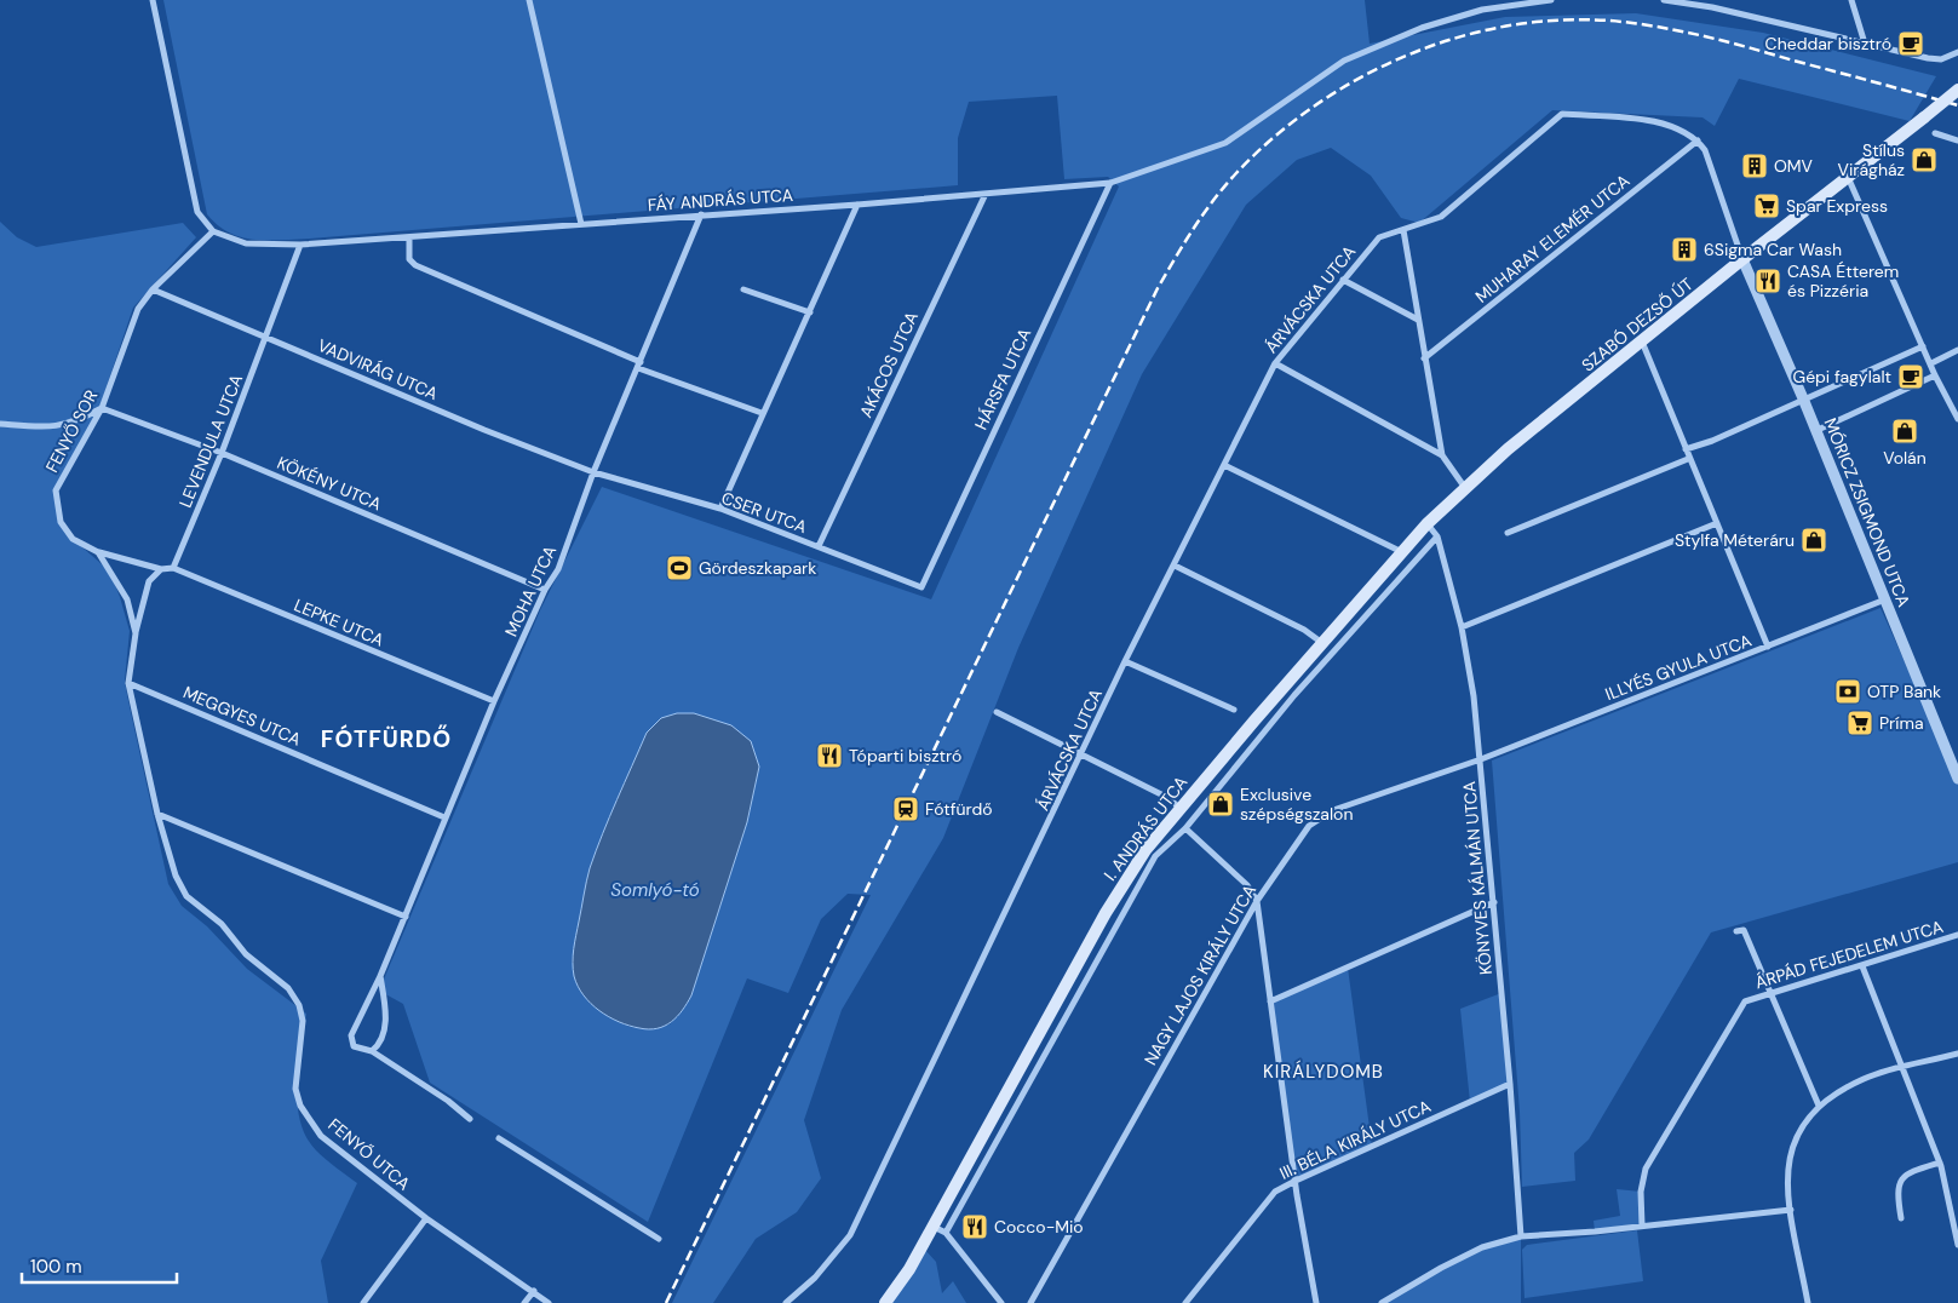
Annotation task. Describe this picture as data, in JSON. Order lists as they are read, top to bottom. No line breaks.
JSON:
{"streets":{"main road":["SZABÓ DEZSŐ ÚT","I. ANDRÁS UTCA"],"street":["FÁY ANDRÁS UTCA","MUHARAY ELEMÉR UTCA","ÁRVÁCSKA UTCA","AKÁCOS UTCA","VADVIRÁG UTCA","HÁRSFA UTCA","FENYŐ SOR","LEVENDULA UTCA","KÖKÉNY UTCA","CSER UTCA","MÓRICZ ZSIGMOND UTCA","MOHA UTCA","LEPKE UTCA","ILLYÉS GYULA UTCA","MEGGYES UTCA","KÖNYVES KÁLMÁN UTCA","ÁRPÁD FEJEDELEM UTCA","NAGY LAJOS KIRÁLY UTCA","III. BÉLA KIRÁLY UTCA","FENYŐ UTCA"]},"crossings":[["FÁY ANDRÁS UTCA","AKÁCOS UTCA"],["FÁY ANDRÁS UTCA","HÁRSFA UTCA"],["FÁY ANDRÁS UTCA","FENYŐ SOR"],["FÁY ANDRÁS UTCA","LEVENDULA UTCA"],["FÁY ANDRÁS UTCA","MOHA UTCA"],["MUHARAY ELEMÉR UTCA","ÁRVÁCSKA UTCA"],["SZABÓ DEZSŐ ÚT","MÓRICZ ZSIGMOND UTCA"],["SZABÓ DEZSŐ ÚT","I. ANDRÁS UTCA"],["SZABÓ DEZSŐ ÚT","KÖNYVES KÁLMÁN UTCA"],["AKÁCOS UTCA","CSER UTCA"],["VADVIRÁG UTCA","FENYŐ SOR"],["VADVIRÁG UTCA","LEVENDULA UTCA"],["VADVIRÁG UTCA","CSER UTCA"],["VADVIRÁG UTCA","MOHA UTCA"],["HÁRSFA UTCA","CSER UTCA"],["FENYŐ SOR","KÖKÉNY UTCA"],["LEVENDULA UTCA","KÖKÉNY UTCA"],["LEVENDULA UTCA","LEPKE UTCA"],["KÖKÉNY UTCA","MOHA UTCA"],["CSER UTCA","MOHA UTCA"],["MÓRICZ ZSIGMOND UTCA","ILLYÉS GYULA UTCA"],["MOHA UTCA","LEPKE UTCA"],["MOHA UTCA","MEGGYES UTCA"],["ILLYÉS GYULA UTCA","KÖNYVES KÁLMÁN UTCA"],["ILLYÉS GYULA UTCA","NAGY LAJOS KIRÁLY UTCA"],["I. ANDRÁS UTCA","KÖNYVES KÁLMÁN UTCA"],["KÖNYVES KÁLMÁN UTCA","NAGY LAJOS KIRÁLY UTCA"],["KÖNYVES KÁLMÁN UTCA","III. BÉLA KIRÁLY UTCA"]],"districts":["FÓTFÜRDŐ","KIRÁLYDOMB"],"water":["Somlyó-tó"],"places":{"cafe":["Cheddar bisztró","Gépi fagylalt"],"shop":["Stílus Virágház","Volán","Stylfa Méteráru","Exclusive szépségszalon"],"building":["OMV","6Sigma Car Wash"],"supermarket":["Spar Express","Príma"],"restaurant":["CASA Étterem és Pizzéria","Tóparti bisztró","Cocco-Mio"],"sports":["Gördeszkapark"],"bank":["OTP Bank"],"station":["Fótfürdő"]},"scale_bar":"100 m"}
